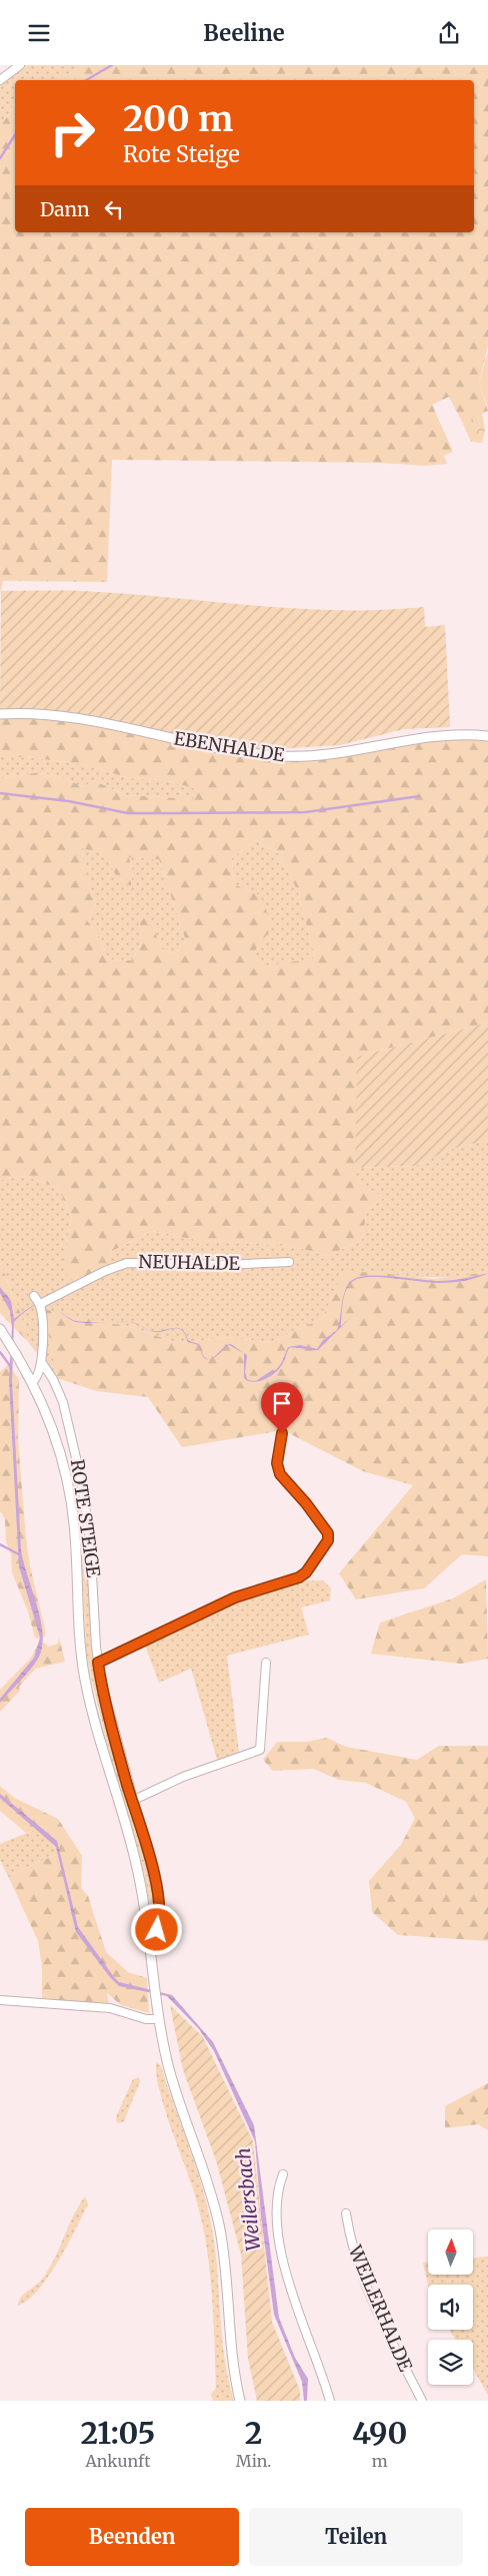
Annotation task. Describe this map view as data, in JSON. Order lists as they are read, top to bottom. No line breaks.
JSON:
{"streets":{"street":["EBENHALDE","NEUHALDE","ROTE STEIGE","WEILERHALDE"]},"water":["Weilersbach"],"north":"top","page":{"header":"Beeline","turn":["200 m","Rote Steige"],"then":"Dann","eta":["21:05","Ankunft","2","Min.","490","m"],"buttons":["Beenden","Teilen"]}}
